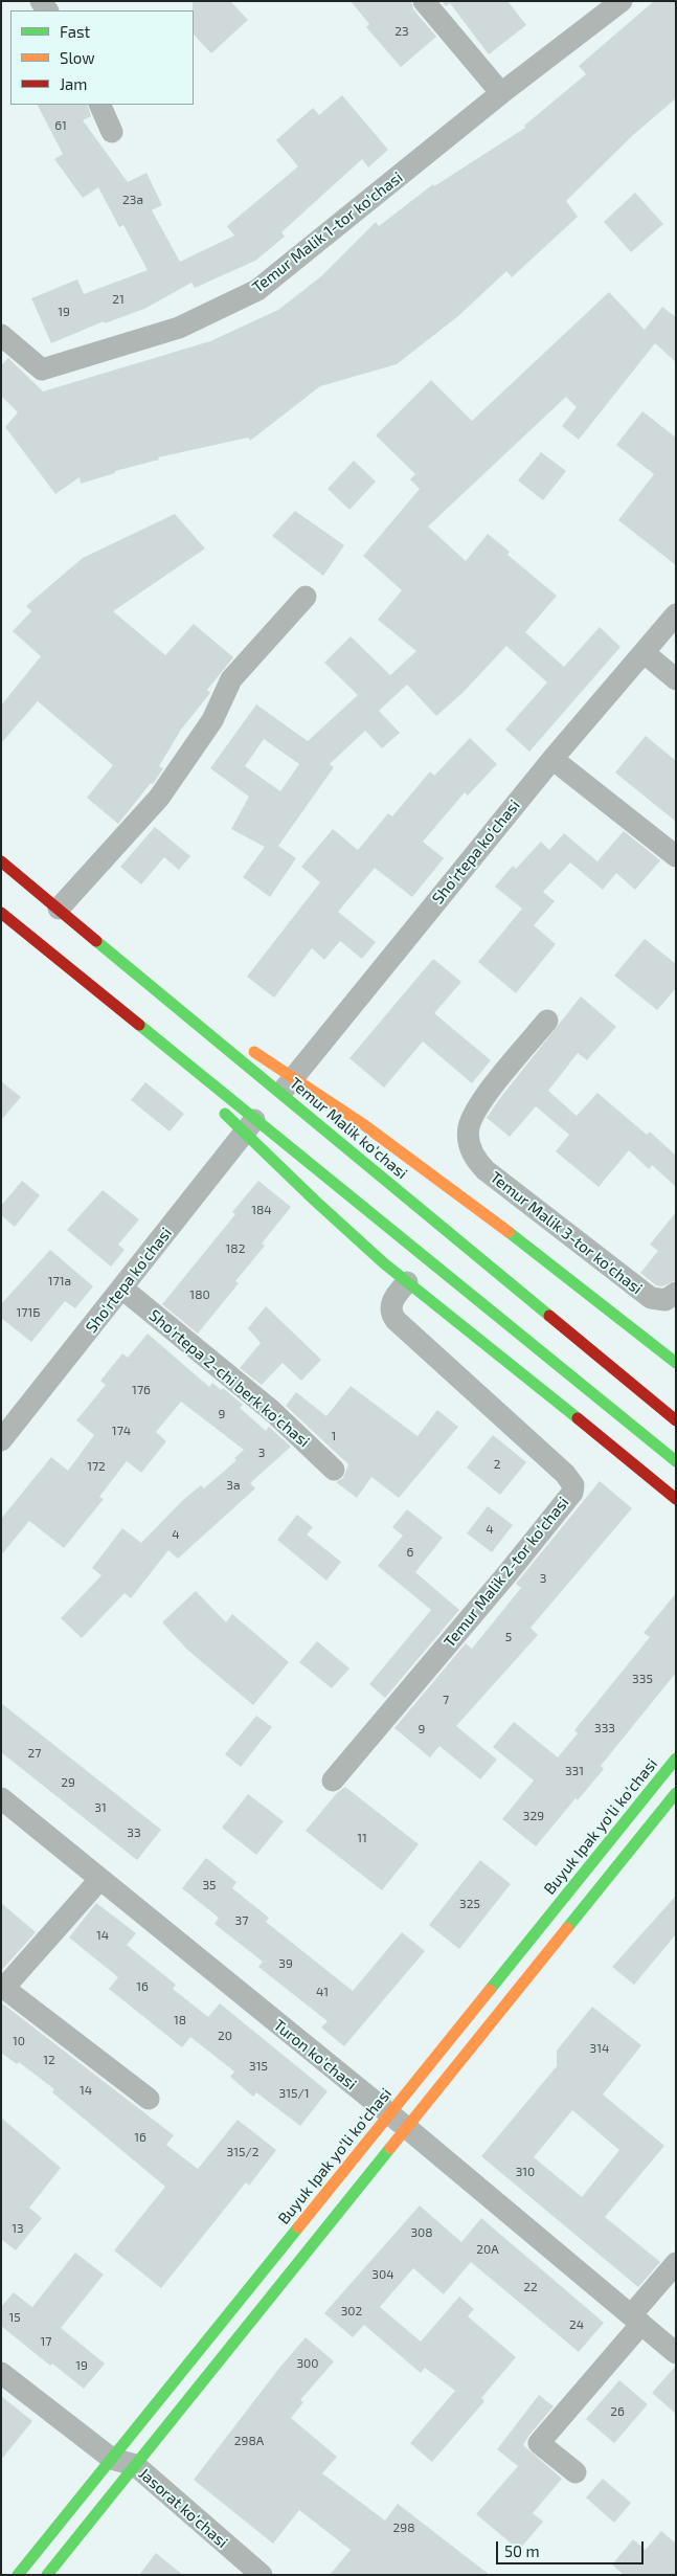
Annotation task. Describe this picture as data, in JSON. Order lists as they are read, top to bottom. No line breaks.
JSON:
{"streets":{"main road":["Temur Malik ko'chasi","Buyuk Ipak yo'li ko'chasi"],"street":["Temur Malik 1-tor ko'chasi","Sho'rtepa ko'chasi","Temur Malik 3-tor ko'chasi","Sho'rtepa 2-chi berk ko'chasi","Temur Malik 2-tor ko'chasi","Turon ko'chasi","Jasorat ko'chasi"]},"crossings":[["Sho'rtepa ko'chasi","Temur Malik ko'chasi"],["Sho'rtepa ko'chasi","Sho'rtepa 2-chi berk ko'chasi"],["Buyuk Ipak yo'li ko'chasi","Turon ko'chasi"],["Buyuk Ipak yo'li ko'chasi","Jasorat ko'chasi"]],"house_numbers":["23","61","23a","21","19","184","182","171а","180","171Б","176","9","174","1","3","2","172","3а","4","4","6","3","5","335","7","333","9","27","331","29","31","329","33","11","35","325","37","14","39","16","41","18","20","10","314","12","315","14","315/1","16","315/2","310","13","308","20A","304","22","302","15","24","17","300","19","26","298A","298"],"legend":["Fast","Slow","Jam"],"scale_bar":"50 m"}
